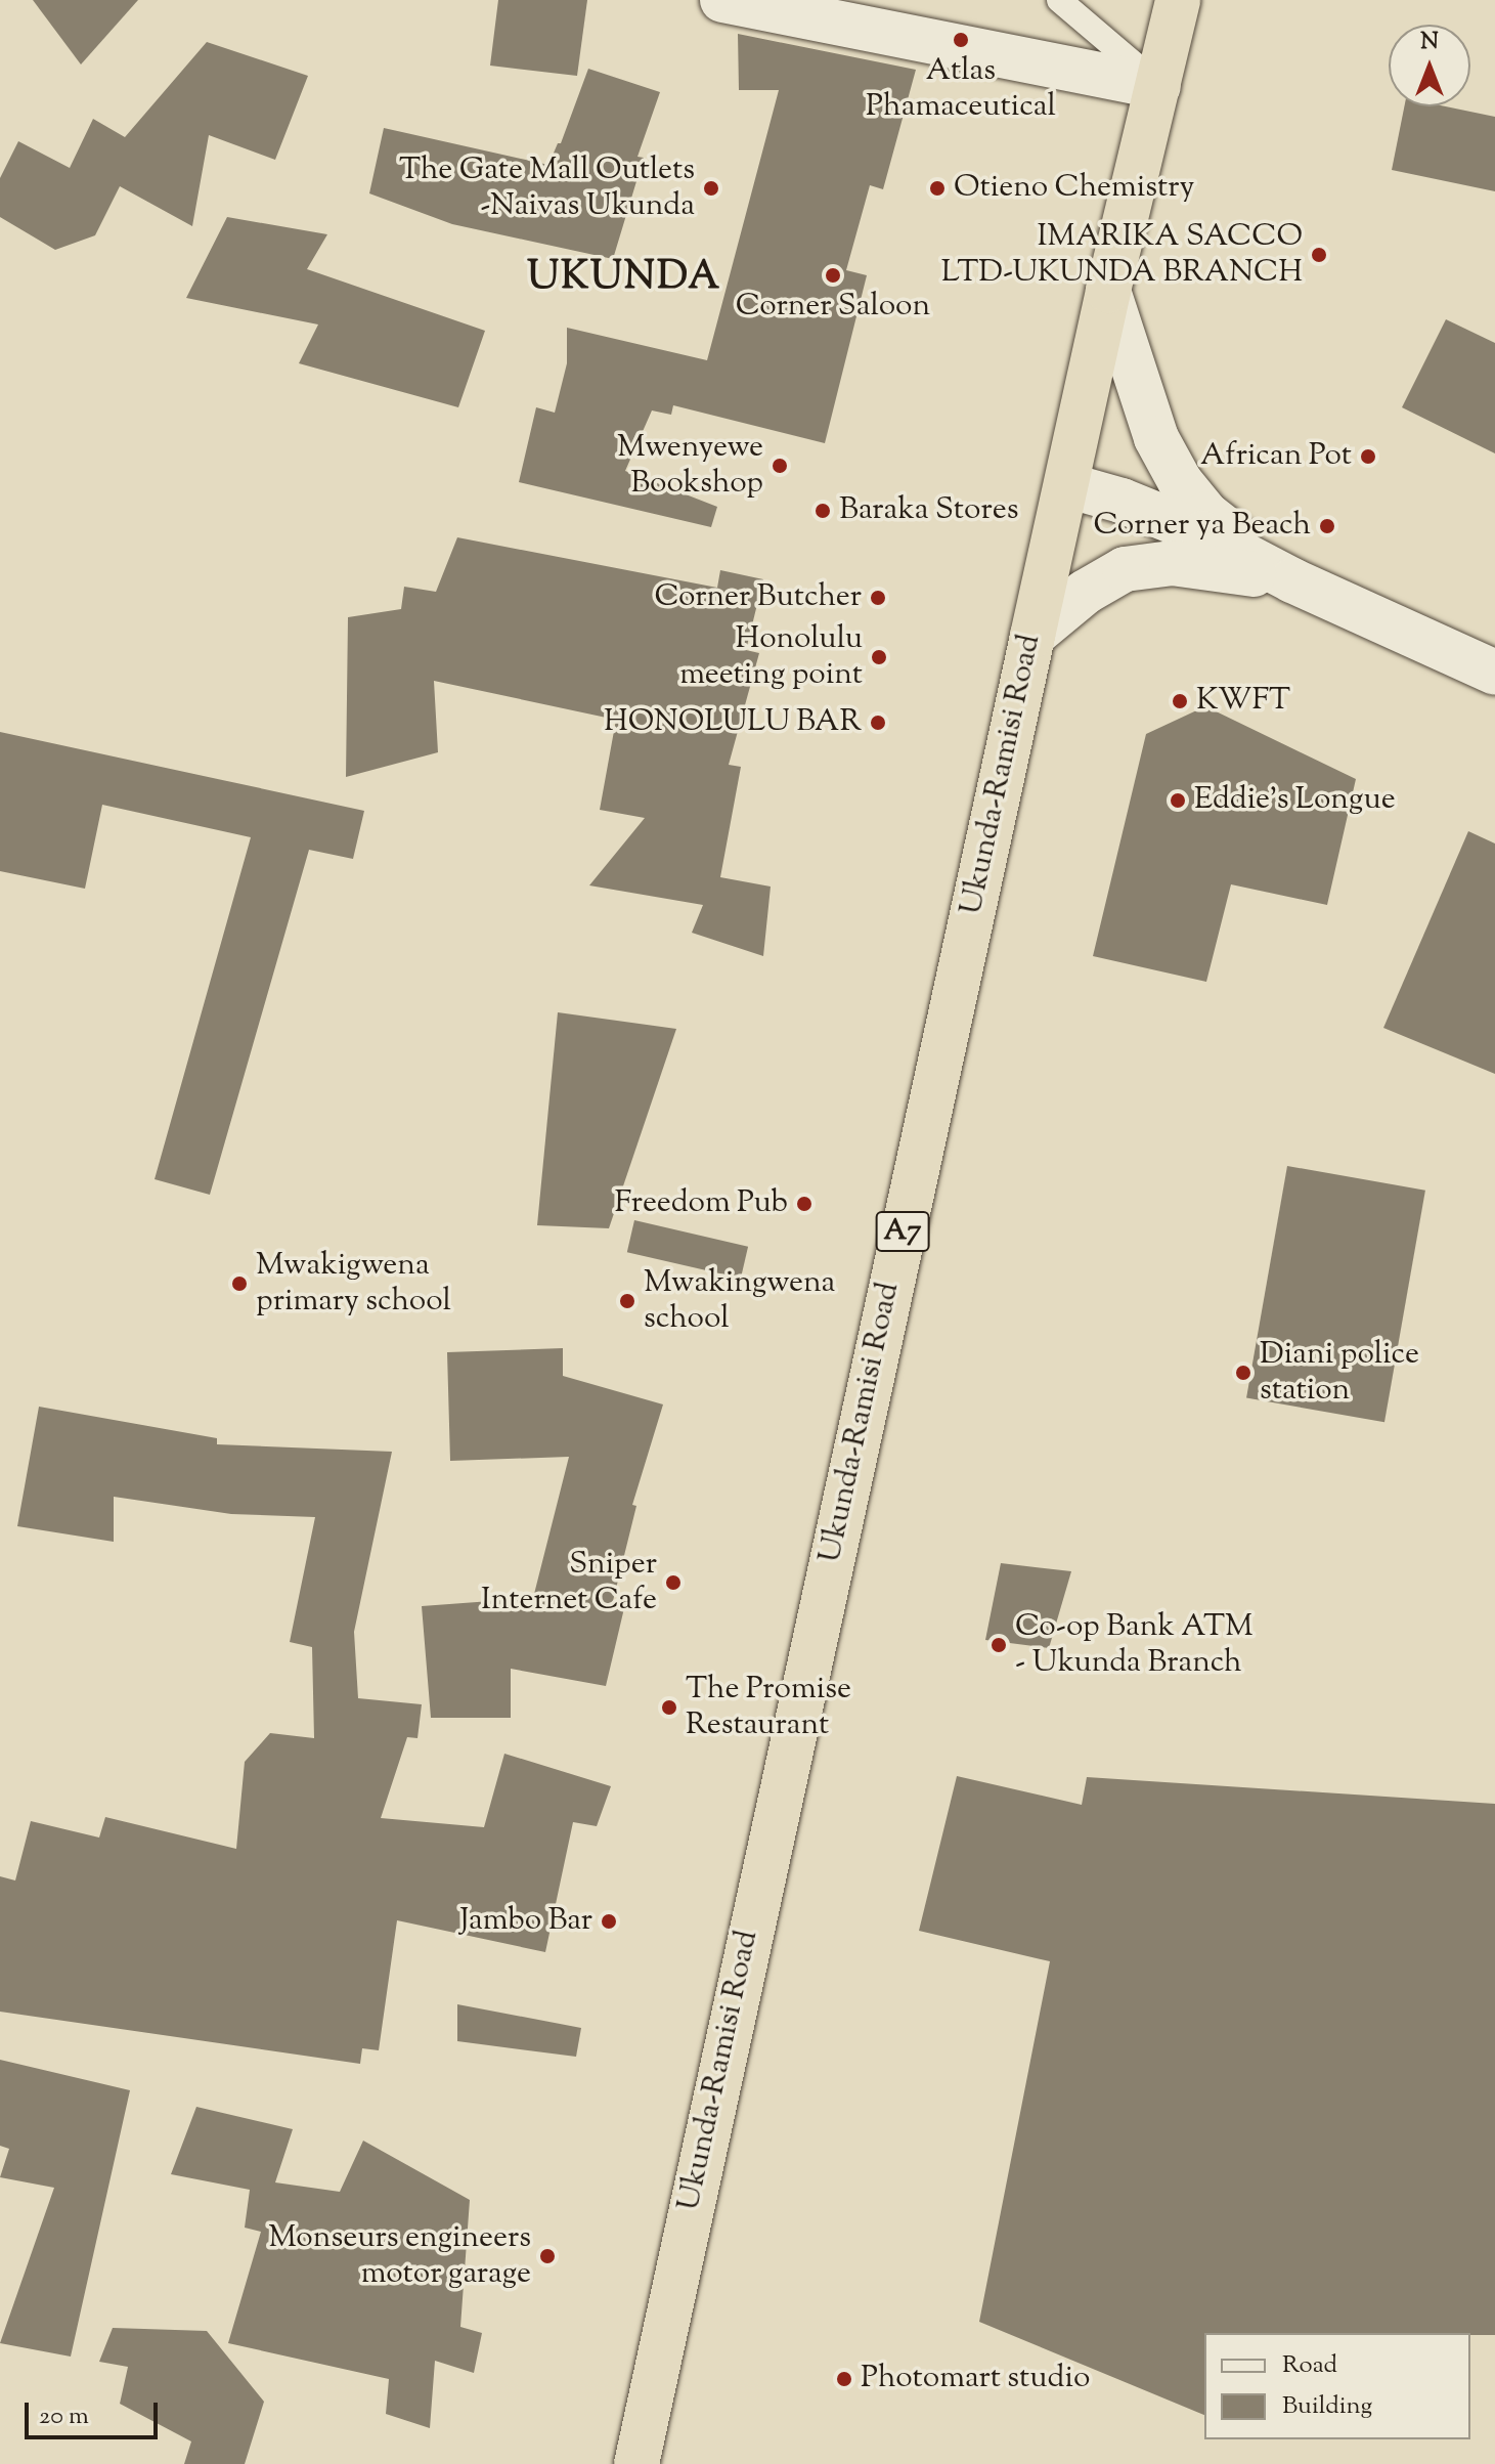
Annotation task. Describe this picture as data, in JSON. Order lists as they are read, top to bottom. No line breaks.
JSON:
{"streets":{"highway":["Ukunda-Ramisi Road","A7"]},"districts":["UKUNDA"],"places":["Atlas Phamaceutical","The Gate Mall Outlets -Naivas Ukunda","Otieno Chemistry","IMARIKA SACCO LTD-UKUNDA BRANCH","Corner Saloon","African Pot","Mwenyewe Bookshop","Baraka Stores","Corner ya Beach","Corner Butcher","Honolulu meeting point","KWFT","HONOLULU BAR","Eddie's Longue","Freedom Pub","Mwakigwena primary school","Mwakingwena school","Diani police station","Sniper Internet Cafe","Co-op Bank ATM - Ukunda Branch","The Promise Restaurant","Jambo Bar","Monseurs engineers motor garage","Photomart studio"],"legend":["Road","Building"],"scale_bar":"20 m","north":"top"}
